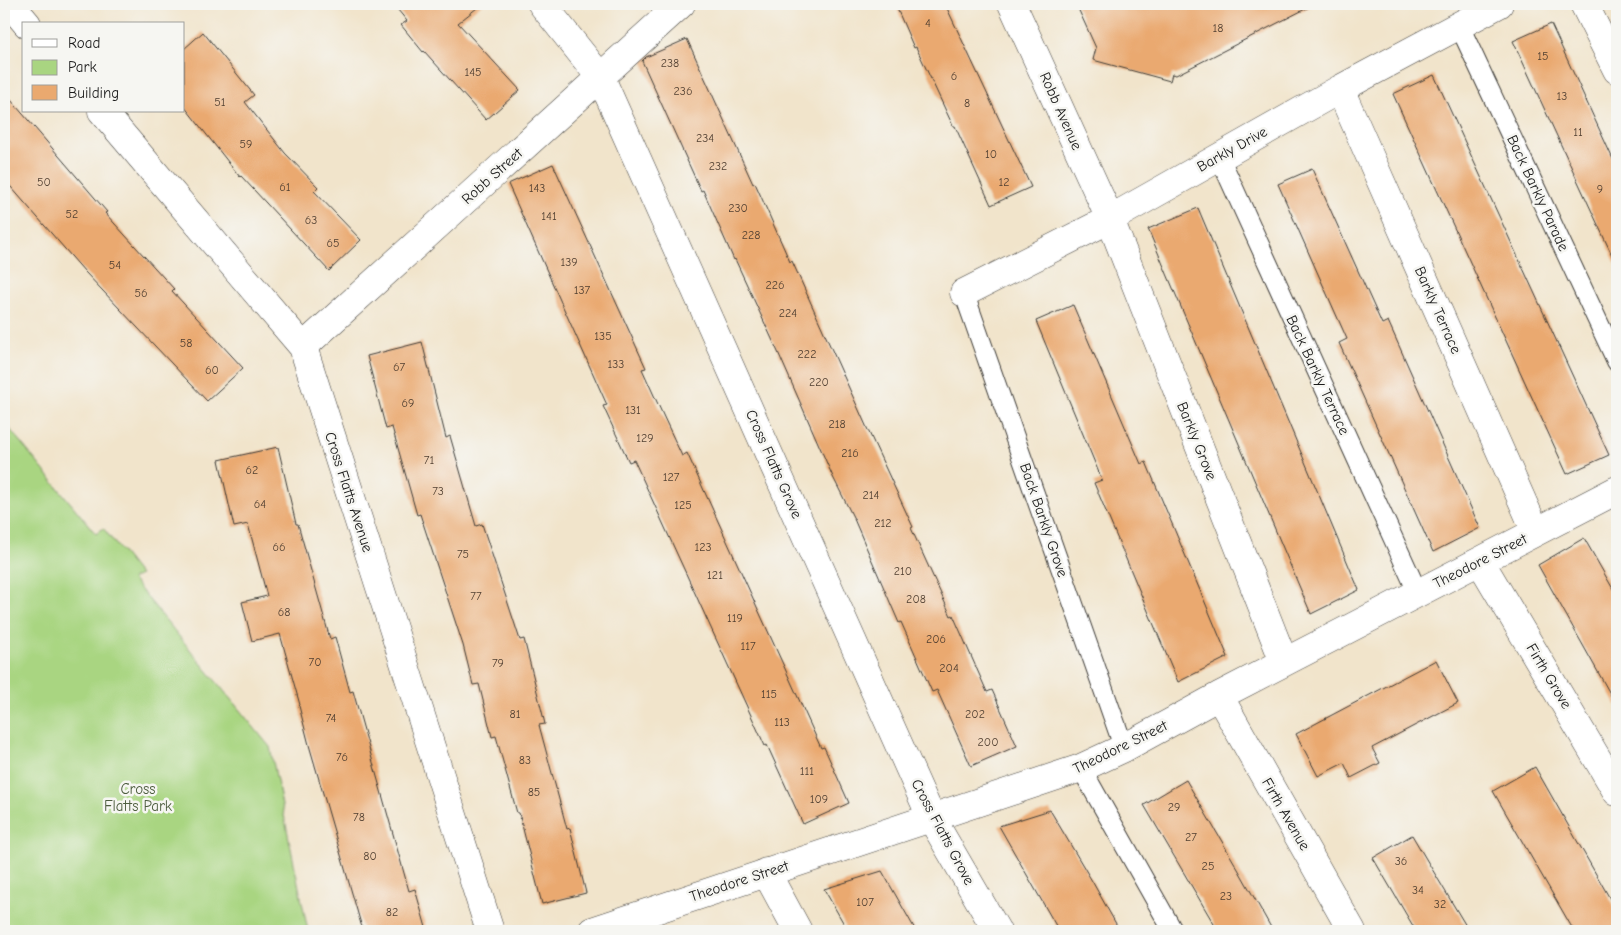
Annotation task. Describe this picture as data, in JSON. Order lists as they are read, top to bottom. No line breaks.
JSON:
{"streets":{"street":["Robb Avenue","Barkly Drive","Robb Street","Barkly Terrace","Barkly Grove","Cross Flatts Grove","Cross Flatts Avenue","Theodore Street","Firth Grove","Firth Avenue"],"lane":["Back Barkly Parade","Back Barkly Terrace","Back Barkly Grove"]},"crossings":[["Robb Avenue","Barkly Drive"],["Robb Avenue","Barkly Grove"],["Barkly Drive","Back Barkly Parade"],["Barkly Drive","Barkly Terrace"],["Barkly Drive","Back Barkly Terrace"],["Barkly Drive","Barkly Grove"],["Barkly Drive","Back Barkly Grove"],["Robb Street","Cross Flatts Grove"],["Robb Street","Cross Flatts Avenue"],["Barkly Terrace","Theodore Street"],["Back Barkly Terrace","Theodore Street"],["Barkly Grove","Theodore Street"],["Cross Flatts Grove","Theodore Street"],["Back Barkly Grove","Theodore Street"],["Theodore Street","Firth Grove"],["Theodore Street","Firth Avenue"]],"parks":["Cross Flatts Park"],"house_numbers":["4","18","15","238","145","6","236","13","51","8","11","234","59","10","232","50","12","61","143","9","230","52","141","63","228","65","139","54","226","137","56","224","135","58","222","133","67","60","220","69","131","218","129","216","71","62","127","73","214","64","125","212","66","123","75","210","121","77","208","68","119","206","117","70","79","204","115","81","202","74","113","200","76","83","111","85","109","29","78","27","80","36","25","34","23","107","32","82"],"legend":["Road","Park","Building"]}
